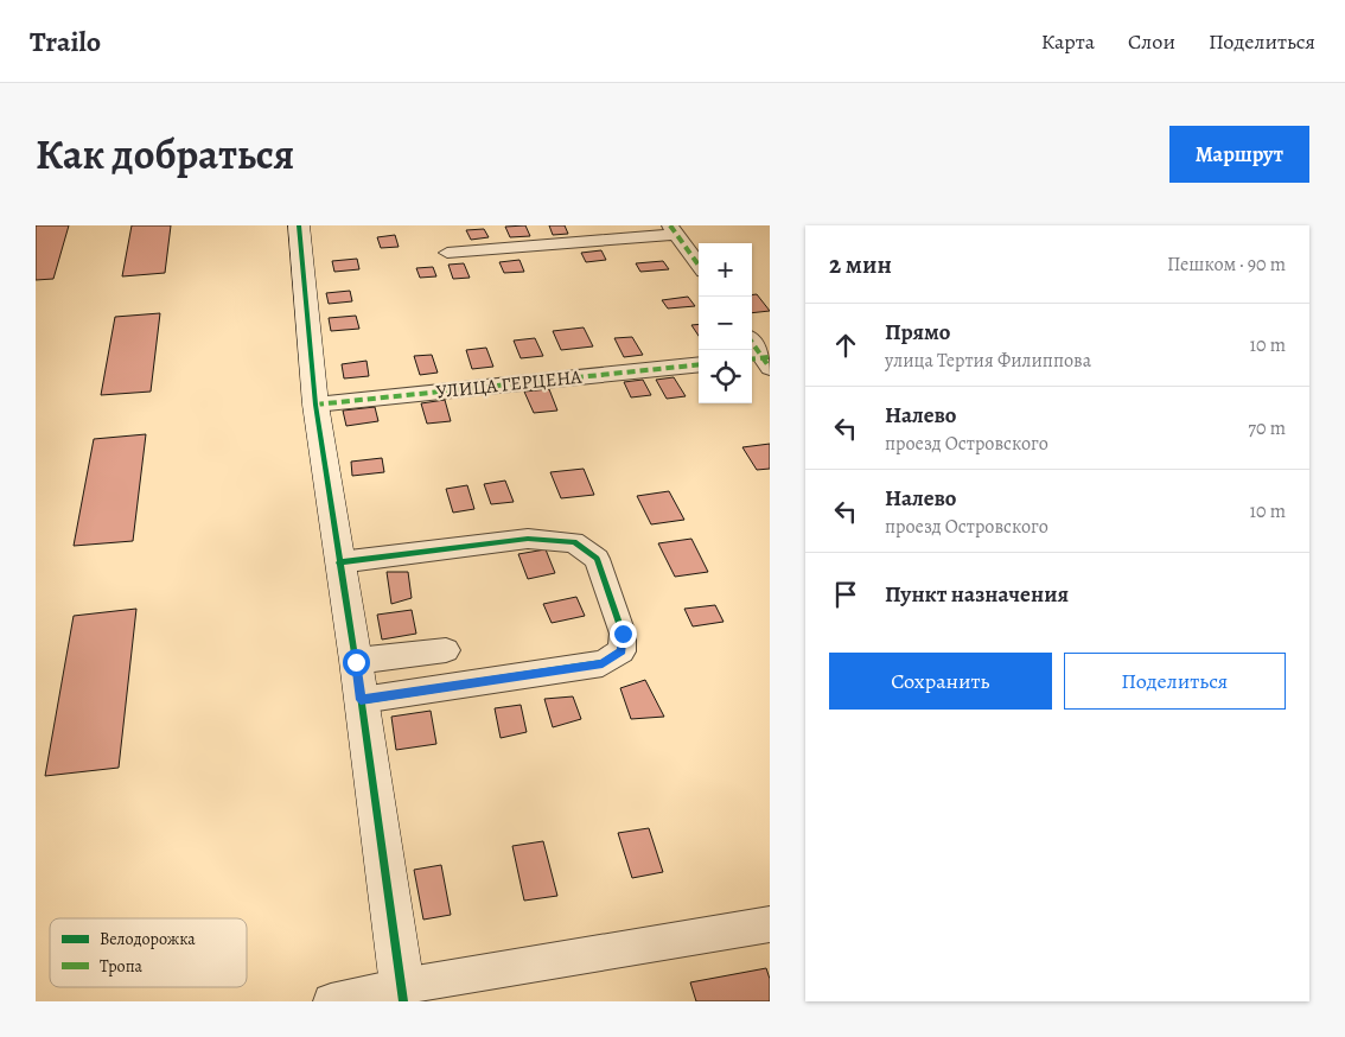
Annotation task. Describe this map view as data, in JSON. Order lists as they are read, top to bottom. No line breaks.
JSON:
{"streets":{"street":["УЛИЦА ГЕРЦЕНА"]},"legend":["Велодорожка","Тропа"],"page":{"header":"Trailo","nav":["Карта","Слои","Поделиться"],"title":"Как добраться","buttons":["Маршрут",["Сохранить","Поделиться"]],"heading":["2 мин","Пешком · 90 m"],"map_buttons":["+","−"],"list":[["Прямо","улица Тертия Филиппова","10 m"],["Налево","проезд Островского","70 m"],["Налево","проезд Островского","10 m"],"Пункт назначения"]}}
